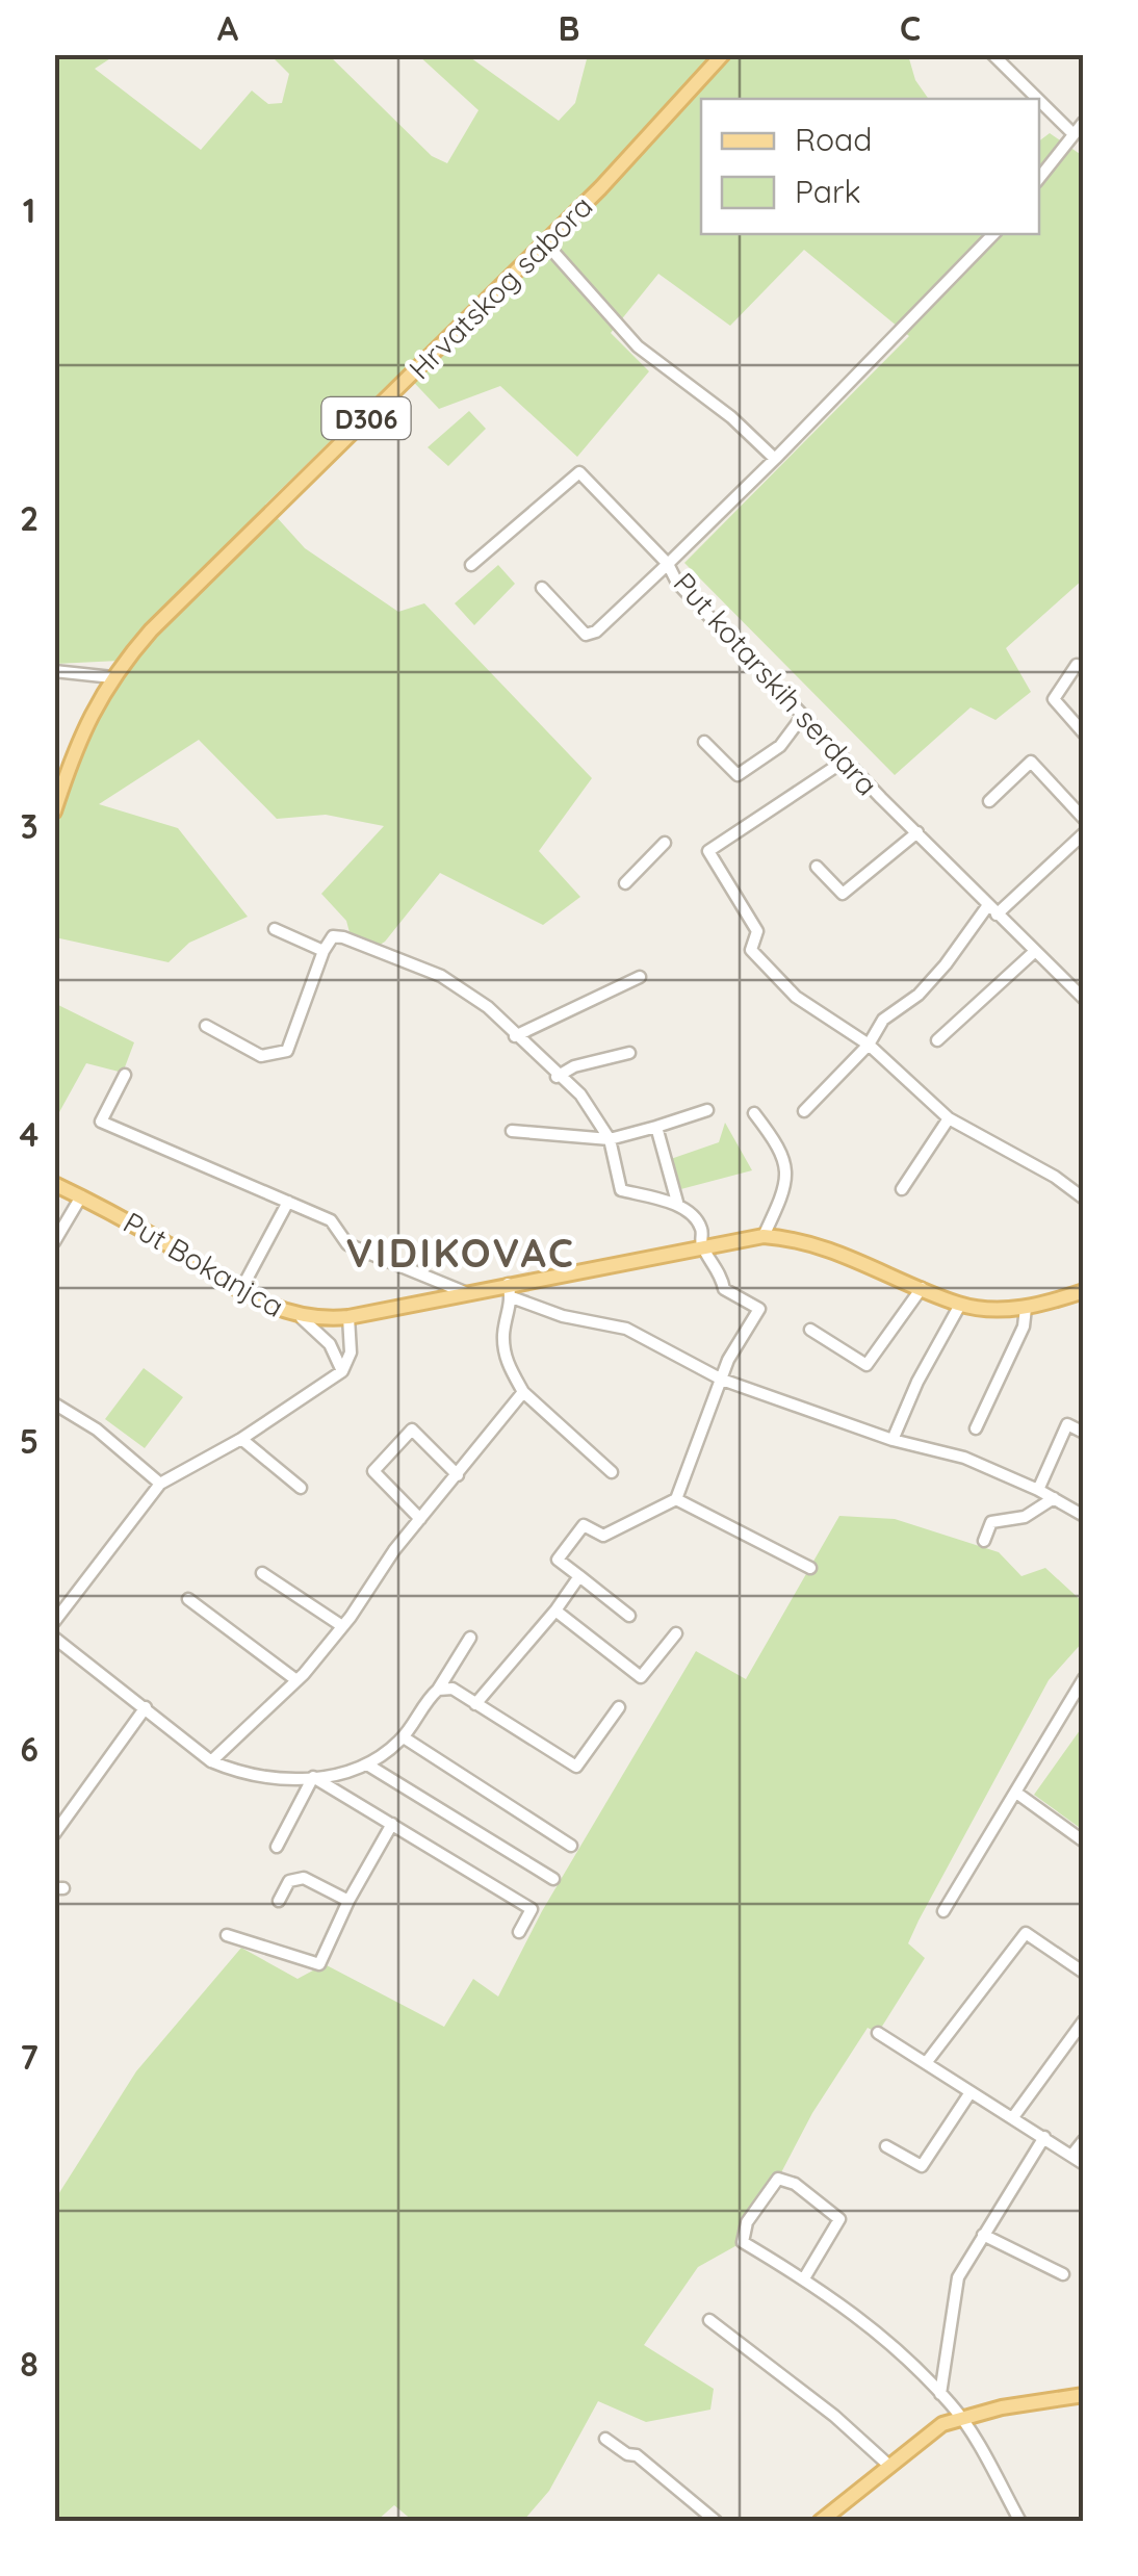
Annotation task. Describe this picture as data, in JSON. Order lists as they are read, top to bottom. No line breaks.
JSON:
{"streets":{"main road":["Hrvatskog sabora","D306","Put Bokanjca"],"street":["Put kotarskih serdara"]},"districts":["VIDIKOVAC"],"legend":["Road","Park"],"grid":{"columns":["A","B","C"],"rows":["1","2","3","4","5","6","7","8"]}}
